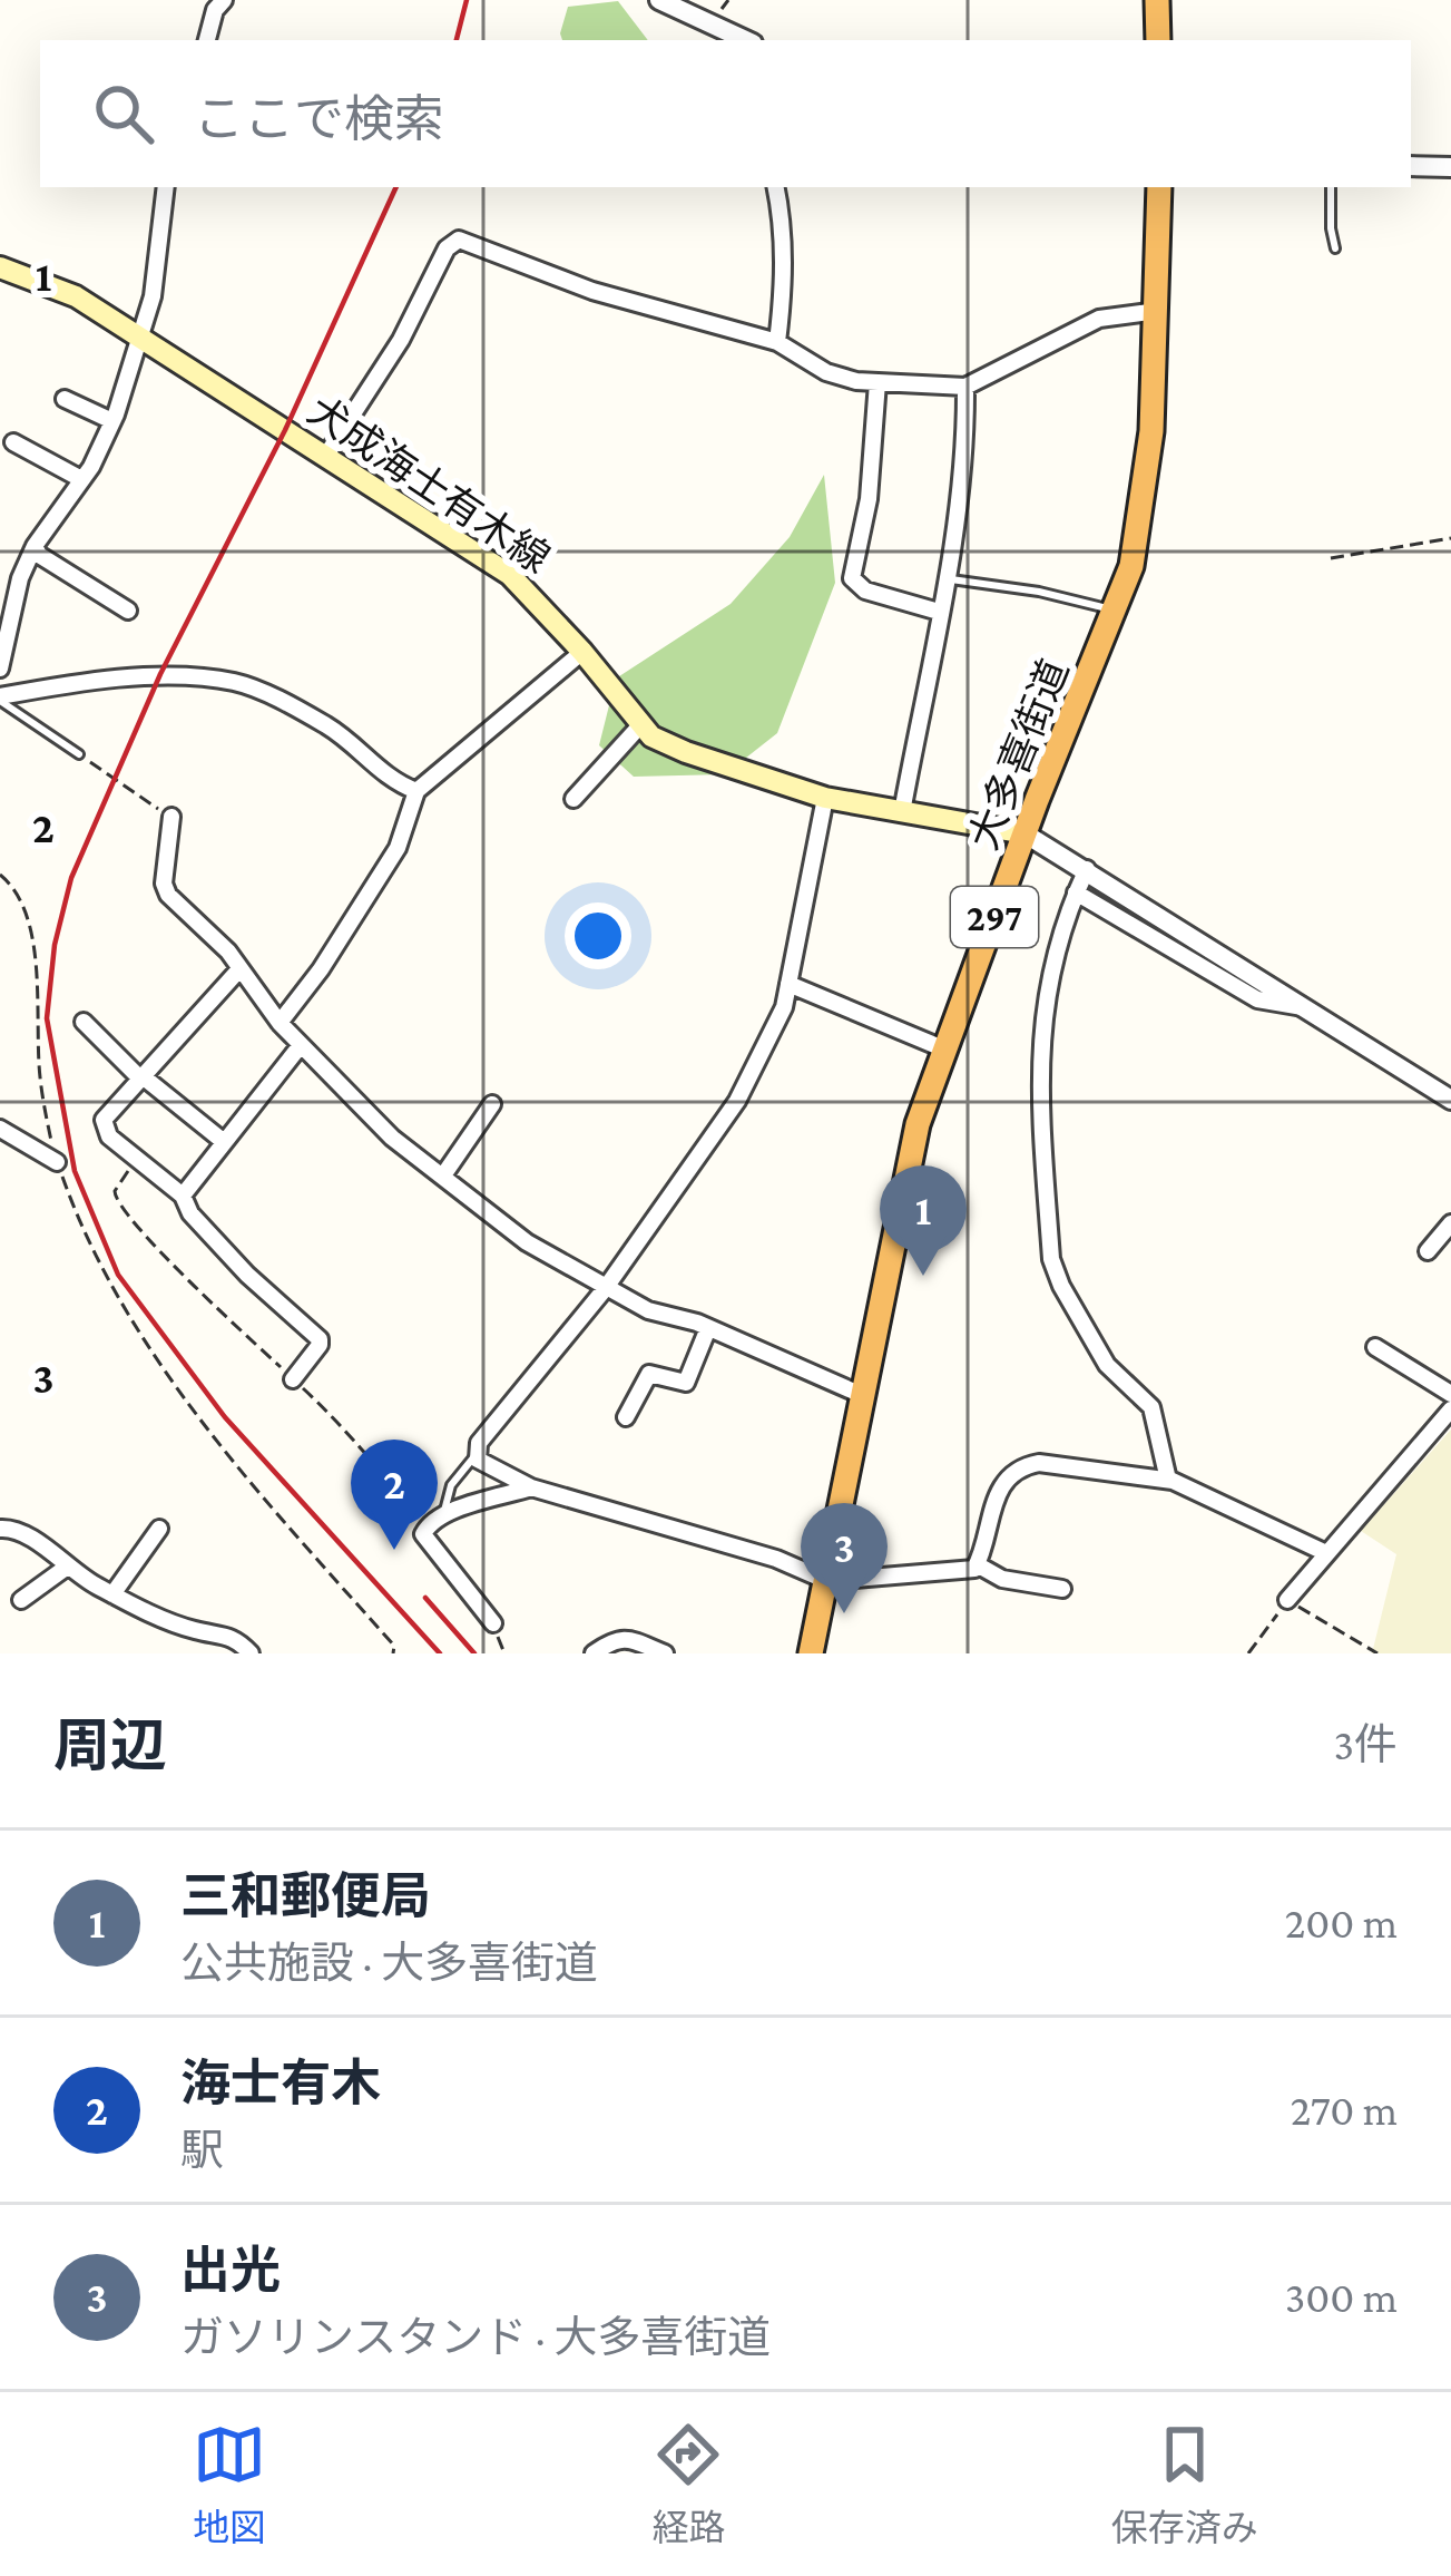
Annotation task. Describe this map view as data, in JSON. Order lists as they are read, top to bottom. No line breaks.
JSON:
{"streets":{"highway":["大多喜街道","297"],"main road":["犬成海士有木線"]},"crossings":[["犬成海士有木線","大多喜街道"]],"page":{"search":"ここで検索","pins":["1","2","3"],"heading":["周辺","3件"],"list":[{"mark":"1","name":"三和郵便局","note":"公共施設 · 大多喜街道","value":"200 m"},{"mark":"2","name":"海士有木","note":"駅","value":"270 m"},{"mark":"3","name":"出光","note":"ガソリンスタンド · 大多喜街道","value":"300 m"}],"nav":["地図","経路","保存済み"]},"grid":{"rows":["1","2","3"]}}
